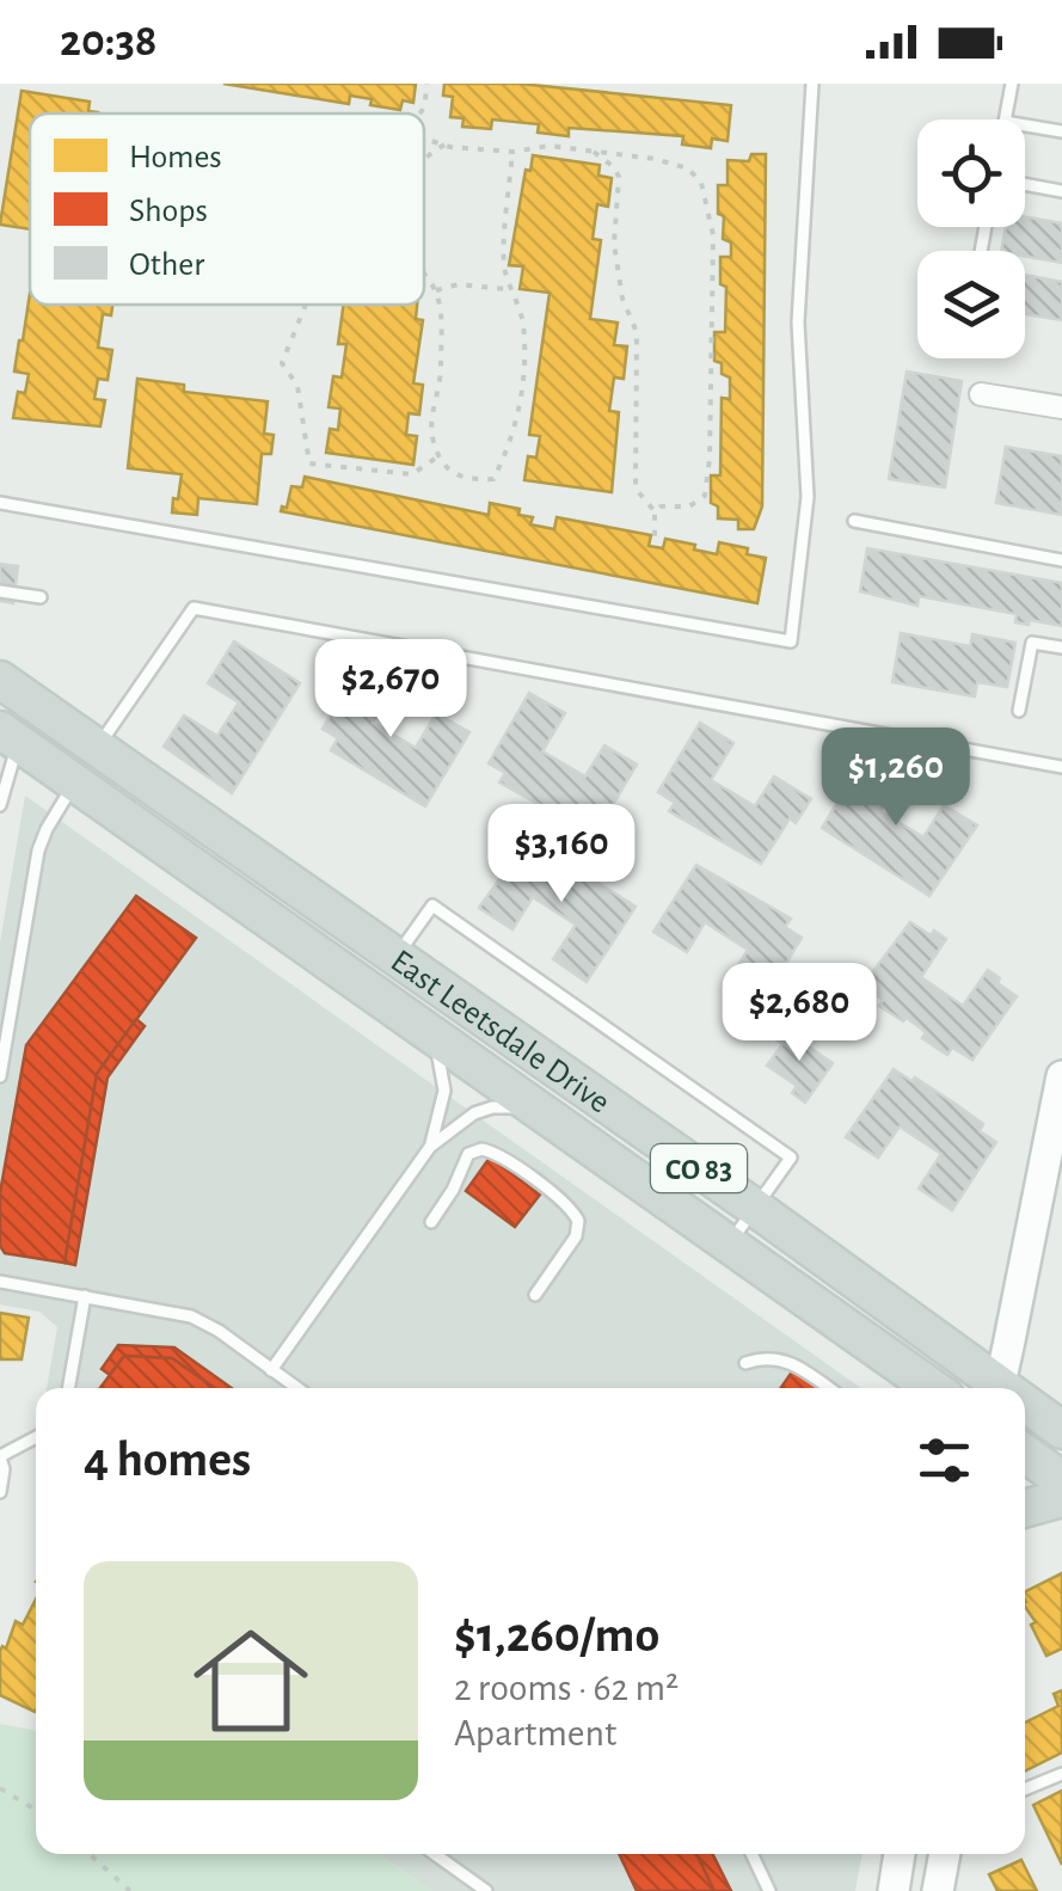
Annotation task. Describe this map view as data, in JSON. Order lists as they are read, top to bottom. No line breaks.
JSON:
{"streets":{"main road":["East Leetsdale Drive","CO 83"]},"legend":["Homes","Shops","Other"],"page":{"status":"20:38","price":["$2,670","$1,260","$3,160","$2,680"],"heading":"4 homes","list":[{"name":"$1,260/mo","note":"2 rooms · 62 m² · Apartment"}]}}
